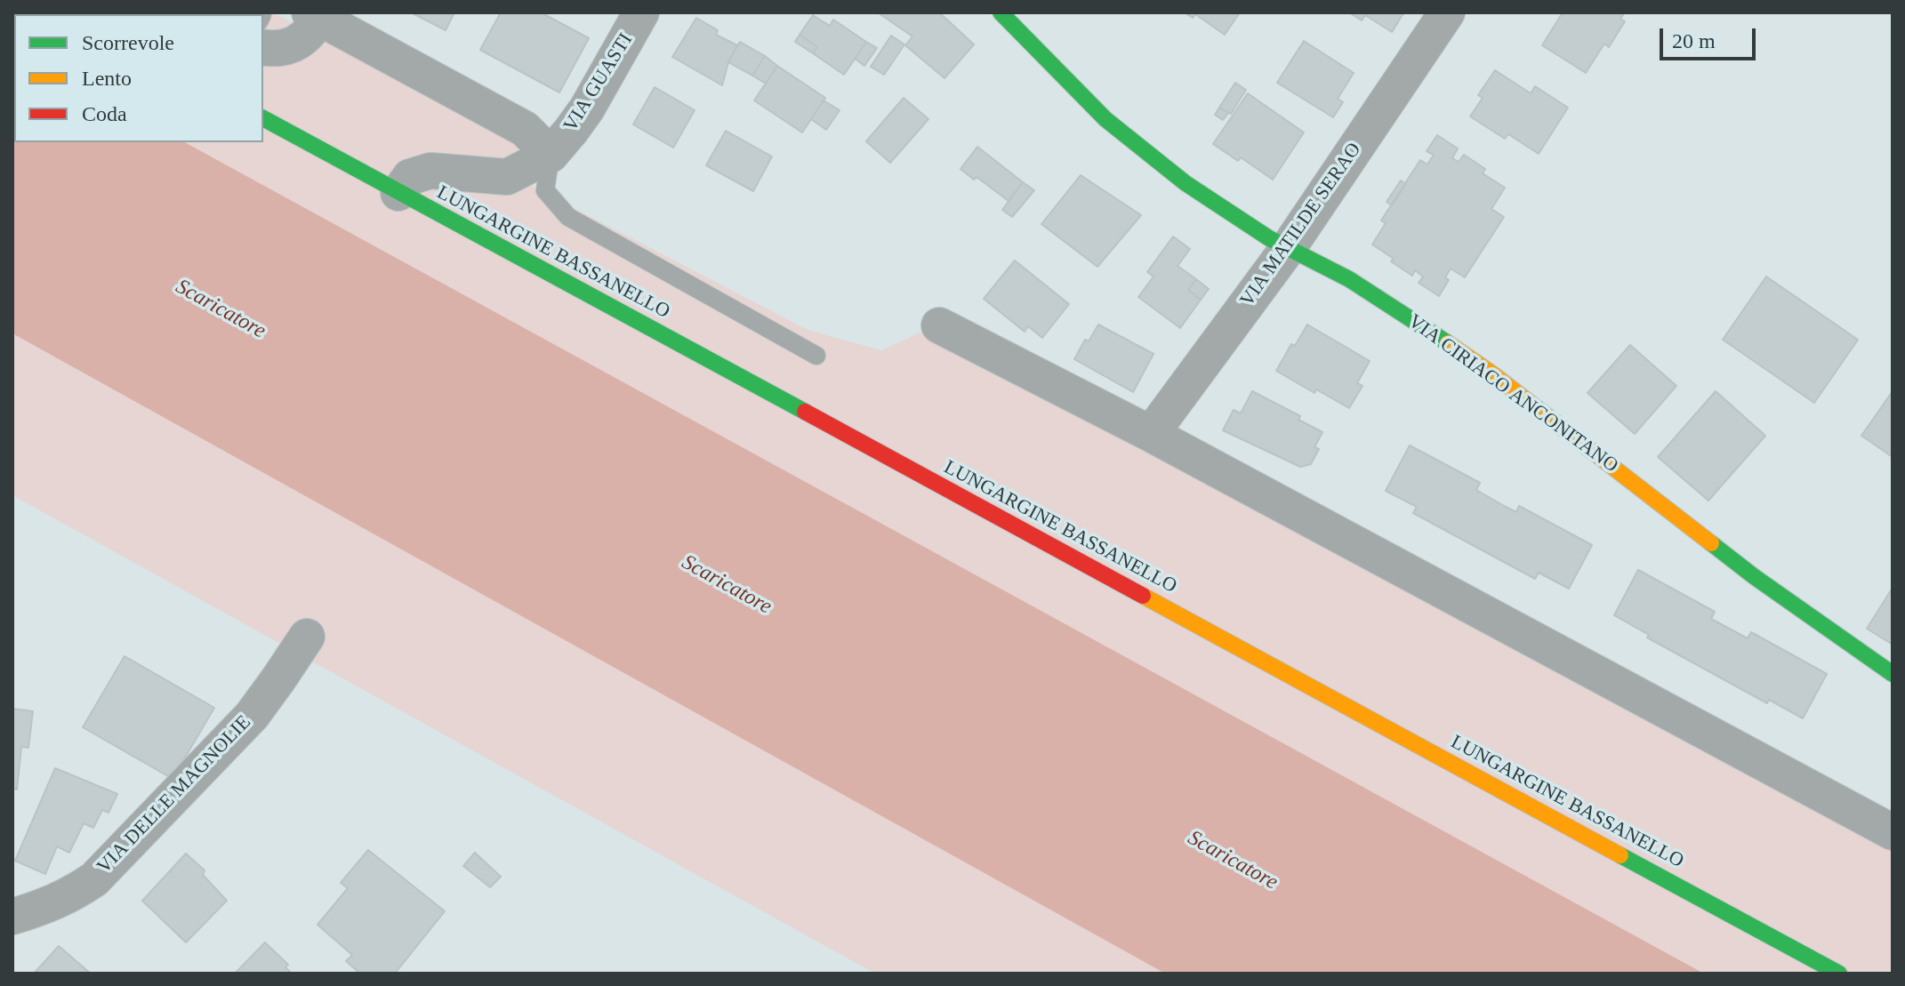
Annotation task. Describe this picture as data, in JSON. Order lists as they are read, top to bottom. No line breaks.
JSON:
{"streets":{"street":["VIA GUASTI","VIA MATILDE SERAO","LUNGARGINE BASSANELLO","VIA CIRIACO ANCONITANO","VIA DELLE MAGNOLIE"]},"crossings":[["VIA GUASTI","LUNGARGINE BASSANELLO"],["VIA MATILDE SERAO","VIA CIRIACO ANCONITANO"]],"water":["Scaricatore"],"legend":["Scorrevole","Lento","Coda"],"scale_bar":"20 m"}
